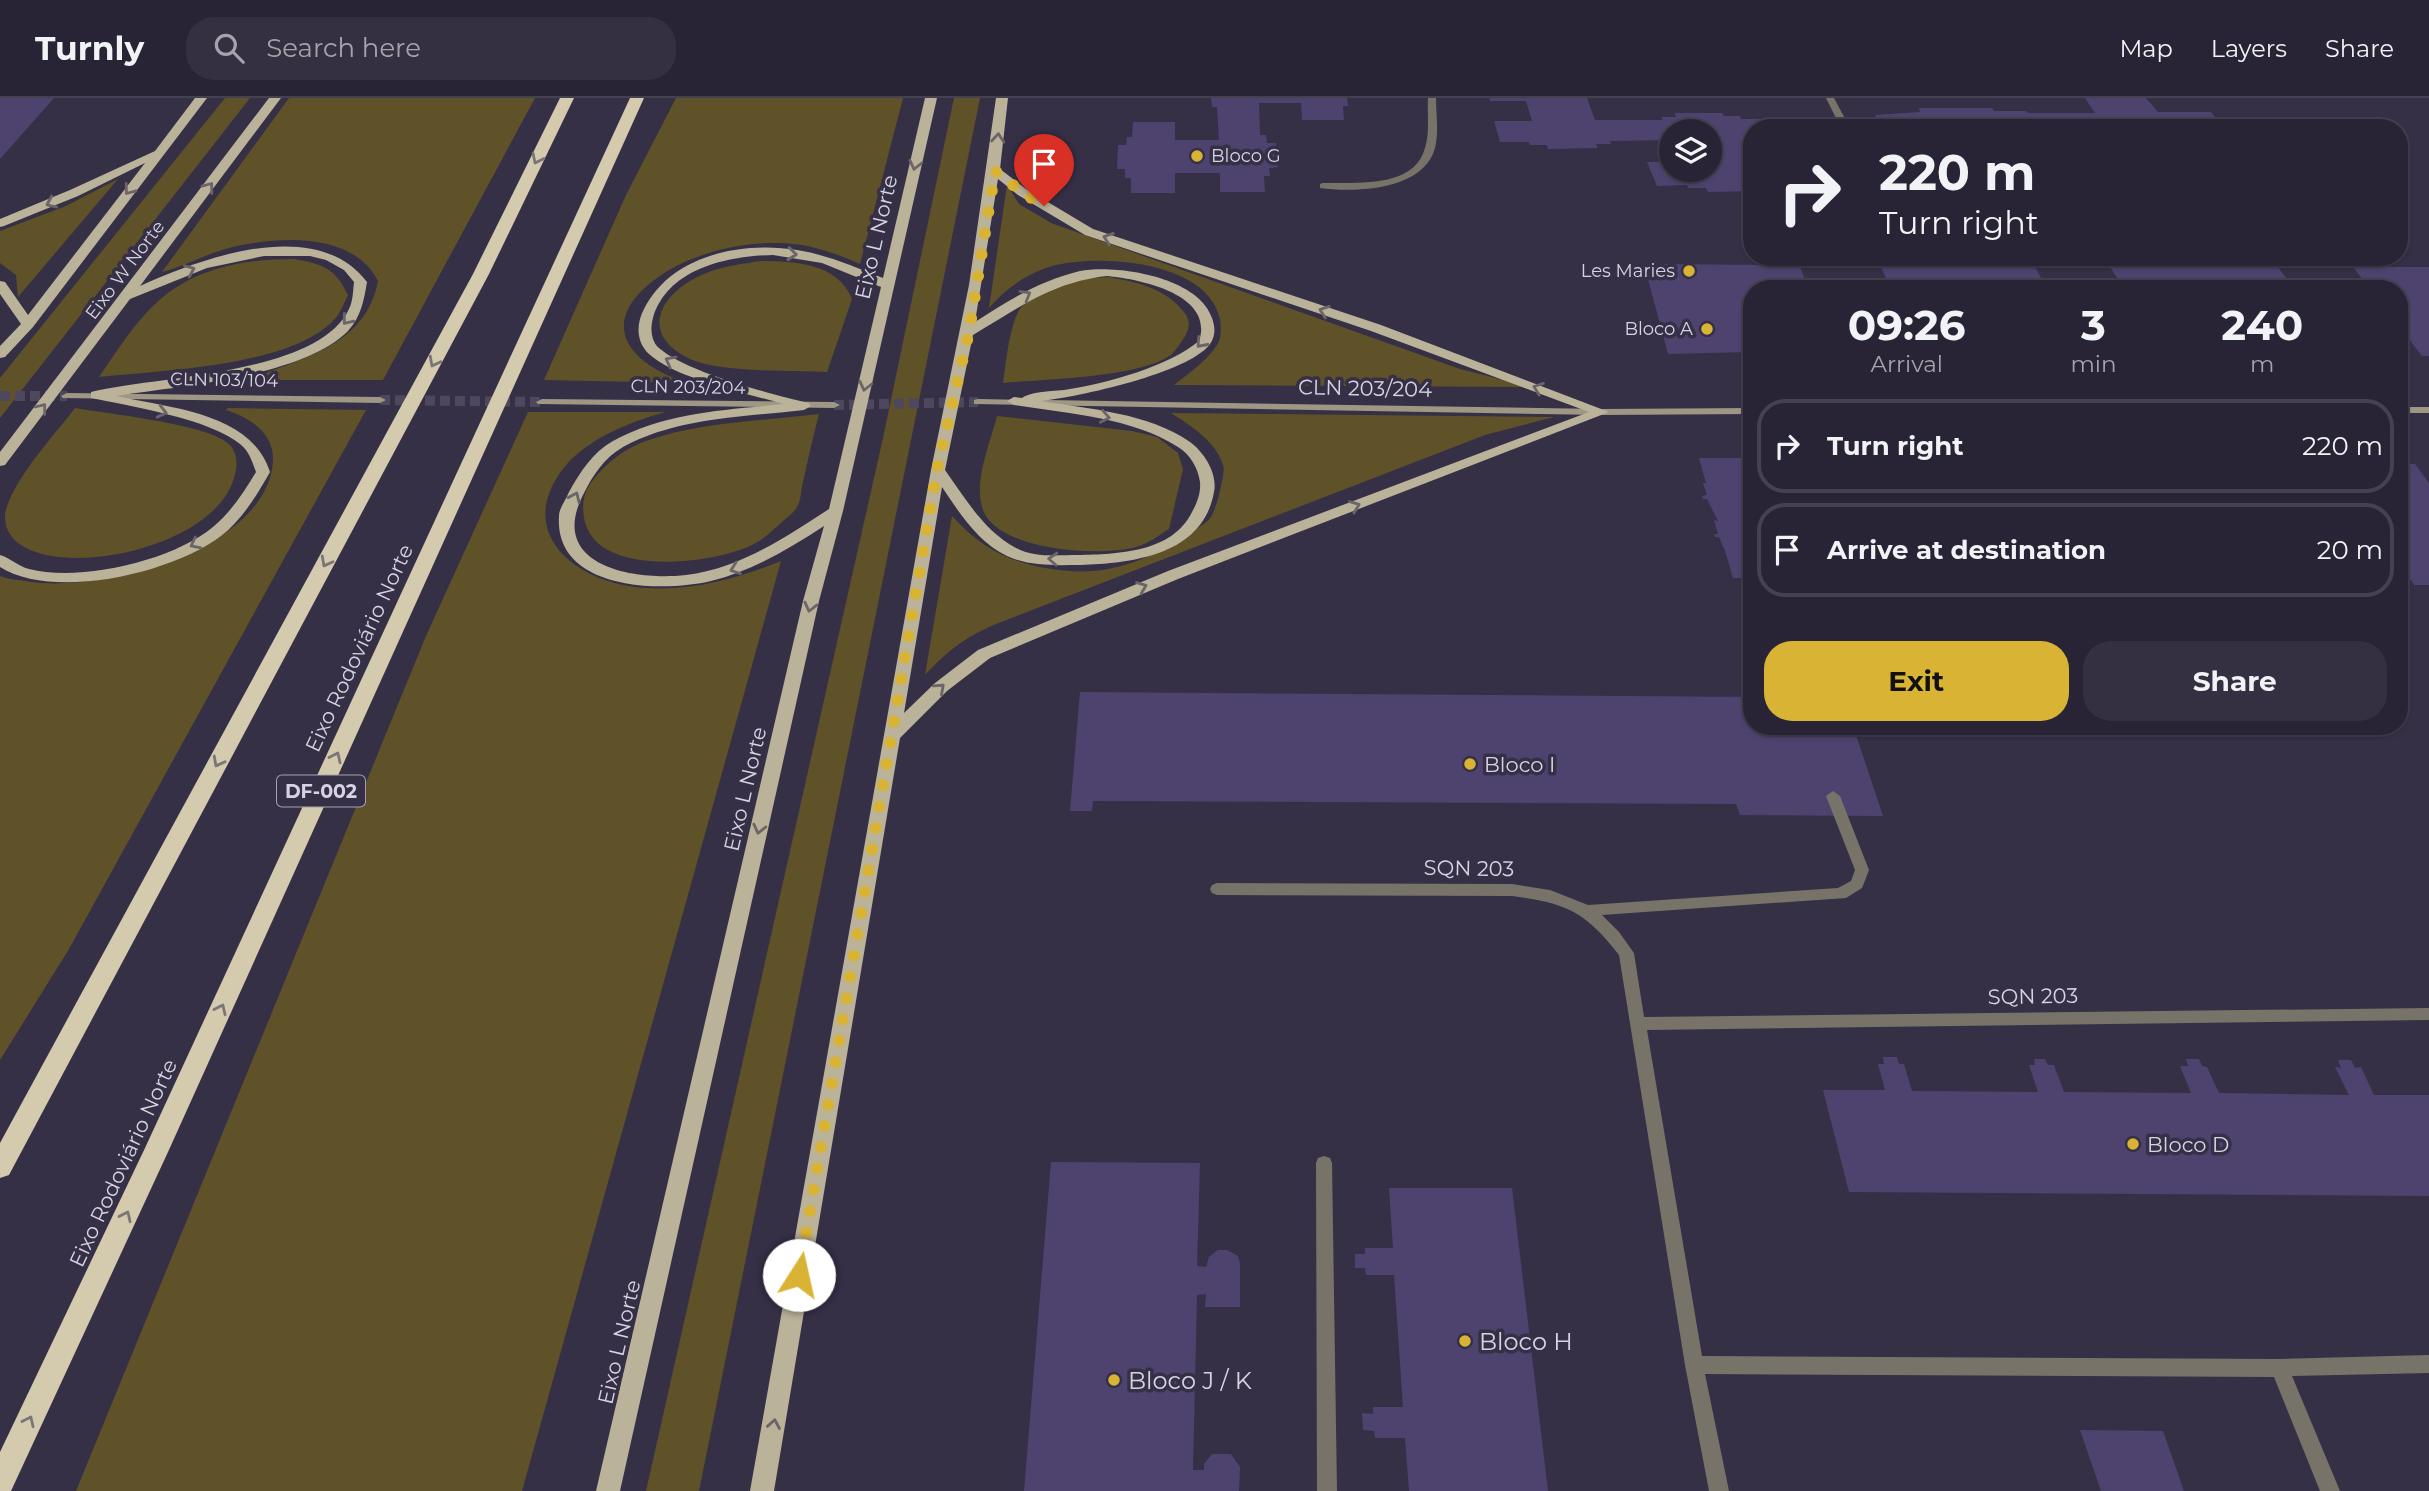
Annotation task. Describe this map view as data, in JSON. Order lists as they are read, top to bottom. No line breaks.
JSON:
{"streets":{"highway":["Eixo Rodoviário Norte","DF-002"],"main road":["Eixo L Norte","Eixo W Norte"],"street":["CLN 103/104","CLN 203/204","SQN 203"]},"places":["Bloco G","Les Maries","Bloco A","Bloco I","Bloco D","Bloco H","Bloco J / K"],"page":{"header":"Turnly","search":"Search here","nav":["Map","Layers","Share"],"turn":["220 m","Turn right"],"eta":["09:26","Arrival","3","min","240","m"],"list":[{"name":"Turn right","value":"220 m"},{"name":"Arrive at destination","value":"20 m"}],"buttons":["Exit","Share"]}}
